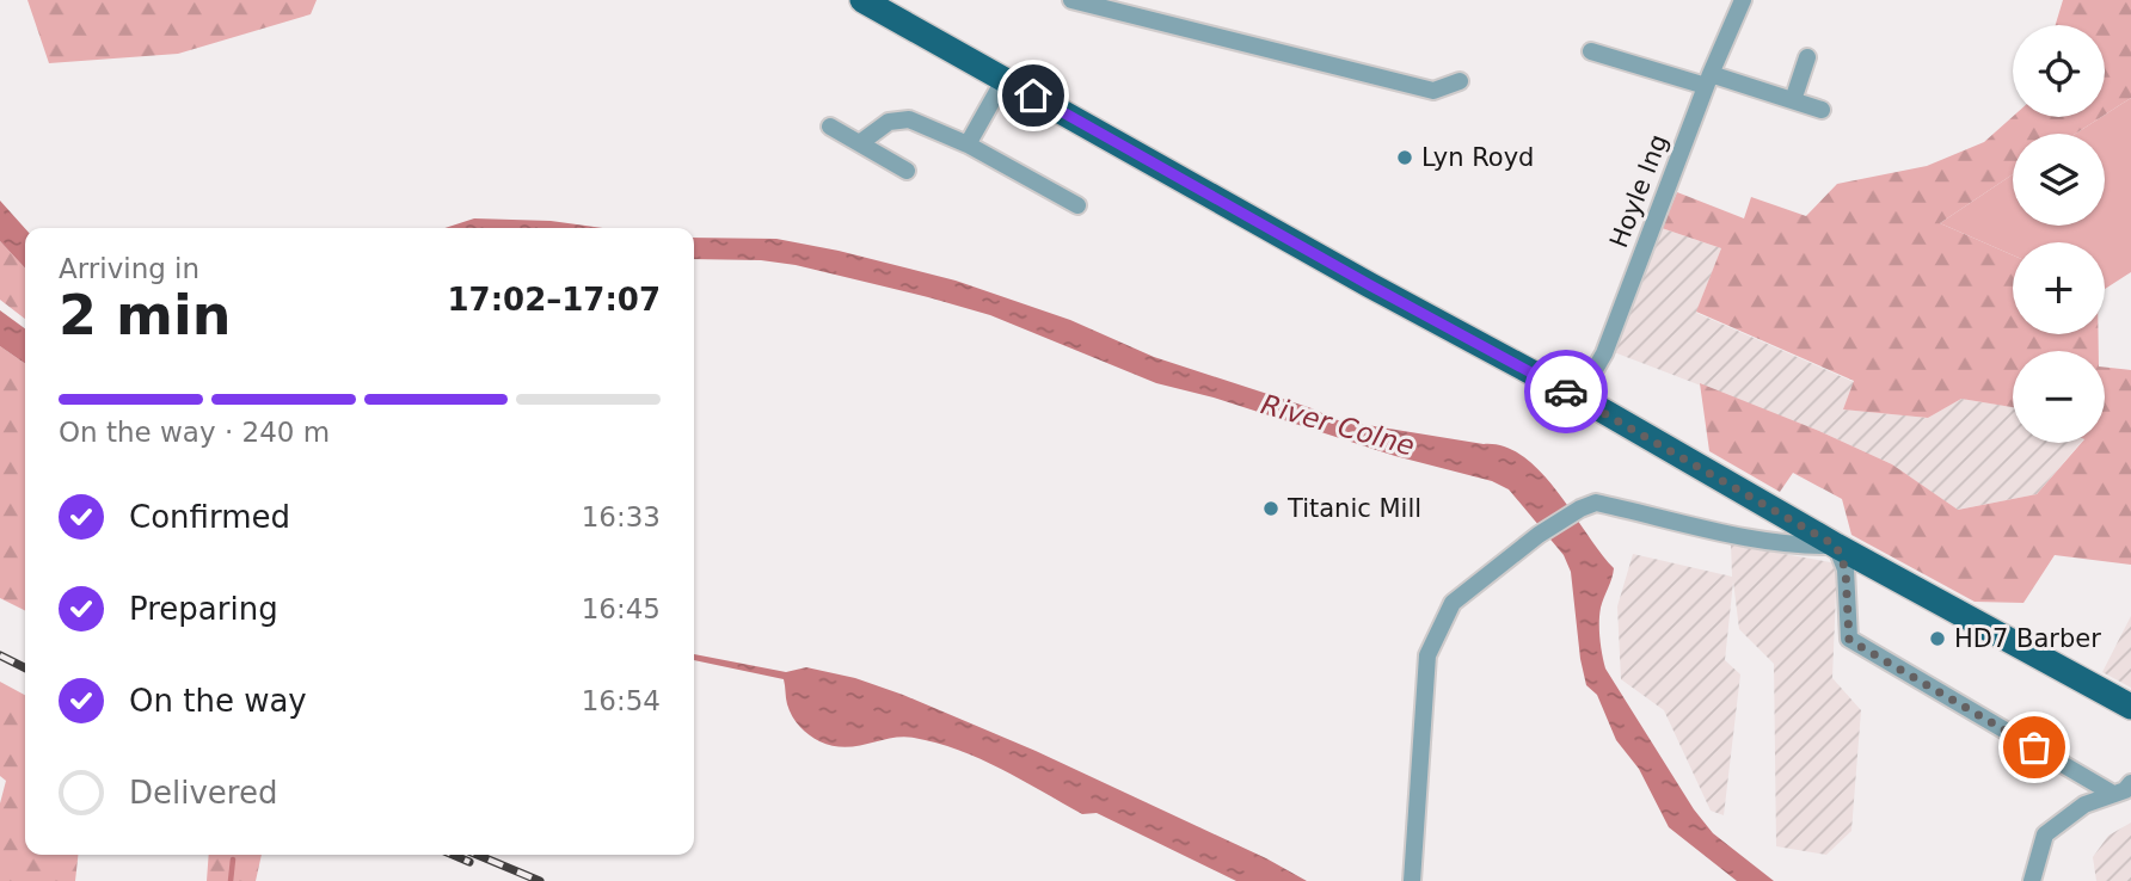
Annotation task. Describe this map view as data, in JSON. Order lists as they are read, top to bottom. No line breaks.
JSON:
{"streets":{"street":["Hoyle Ing"]},"water":["River Colne"],"places":["Lyn Royd","Titanic Mill","HD7 Barber"],"page":{"map_buttons":["+","−"],"heading":["2 min","Arriving in","17:02–17:07"],"bar":"On the way · 240 m","list":[["Confirmed","16:33"],["Preparing","16:45"],["On the way","16:54"],"Delivered"]}}
